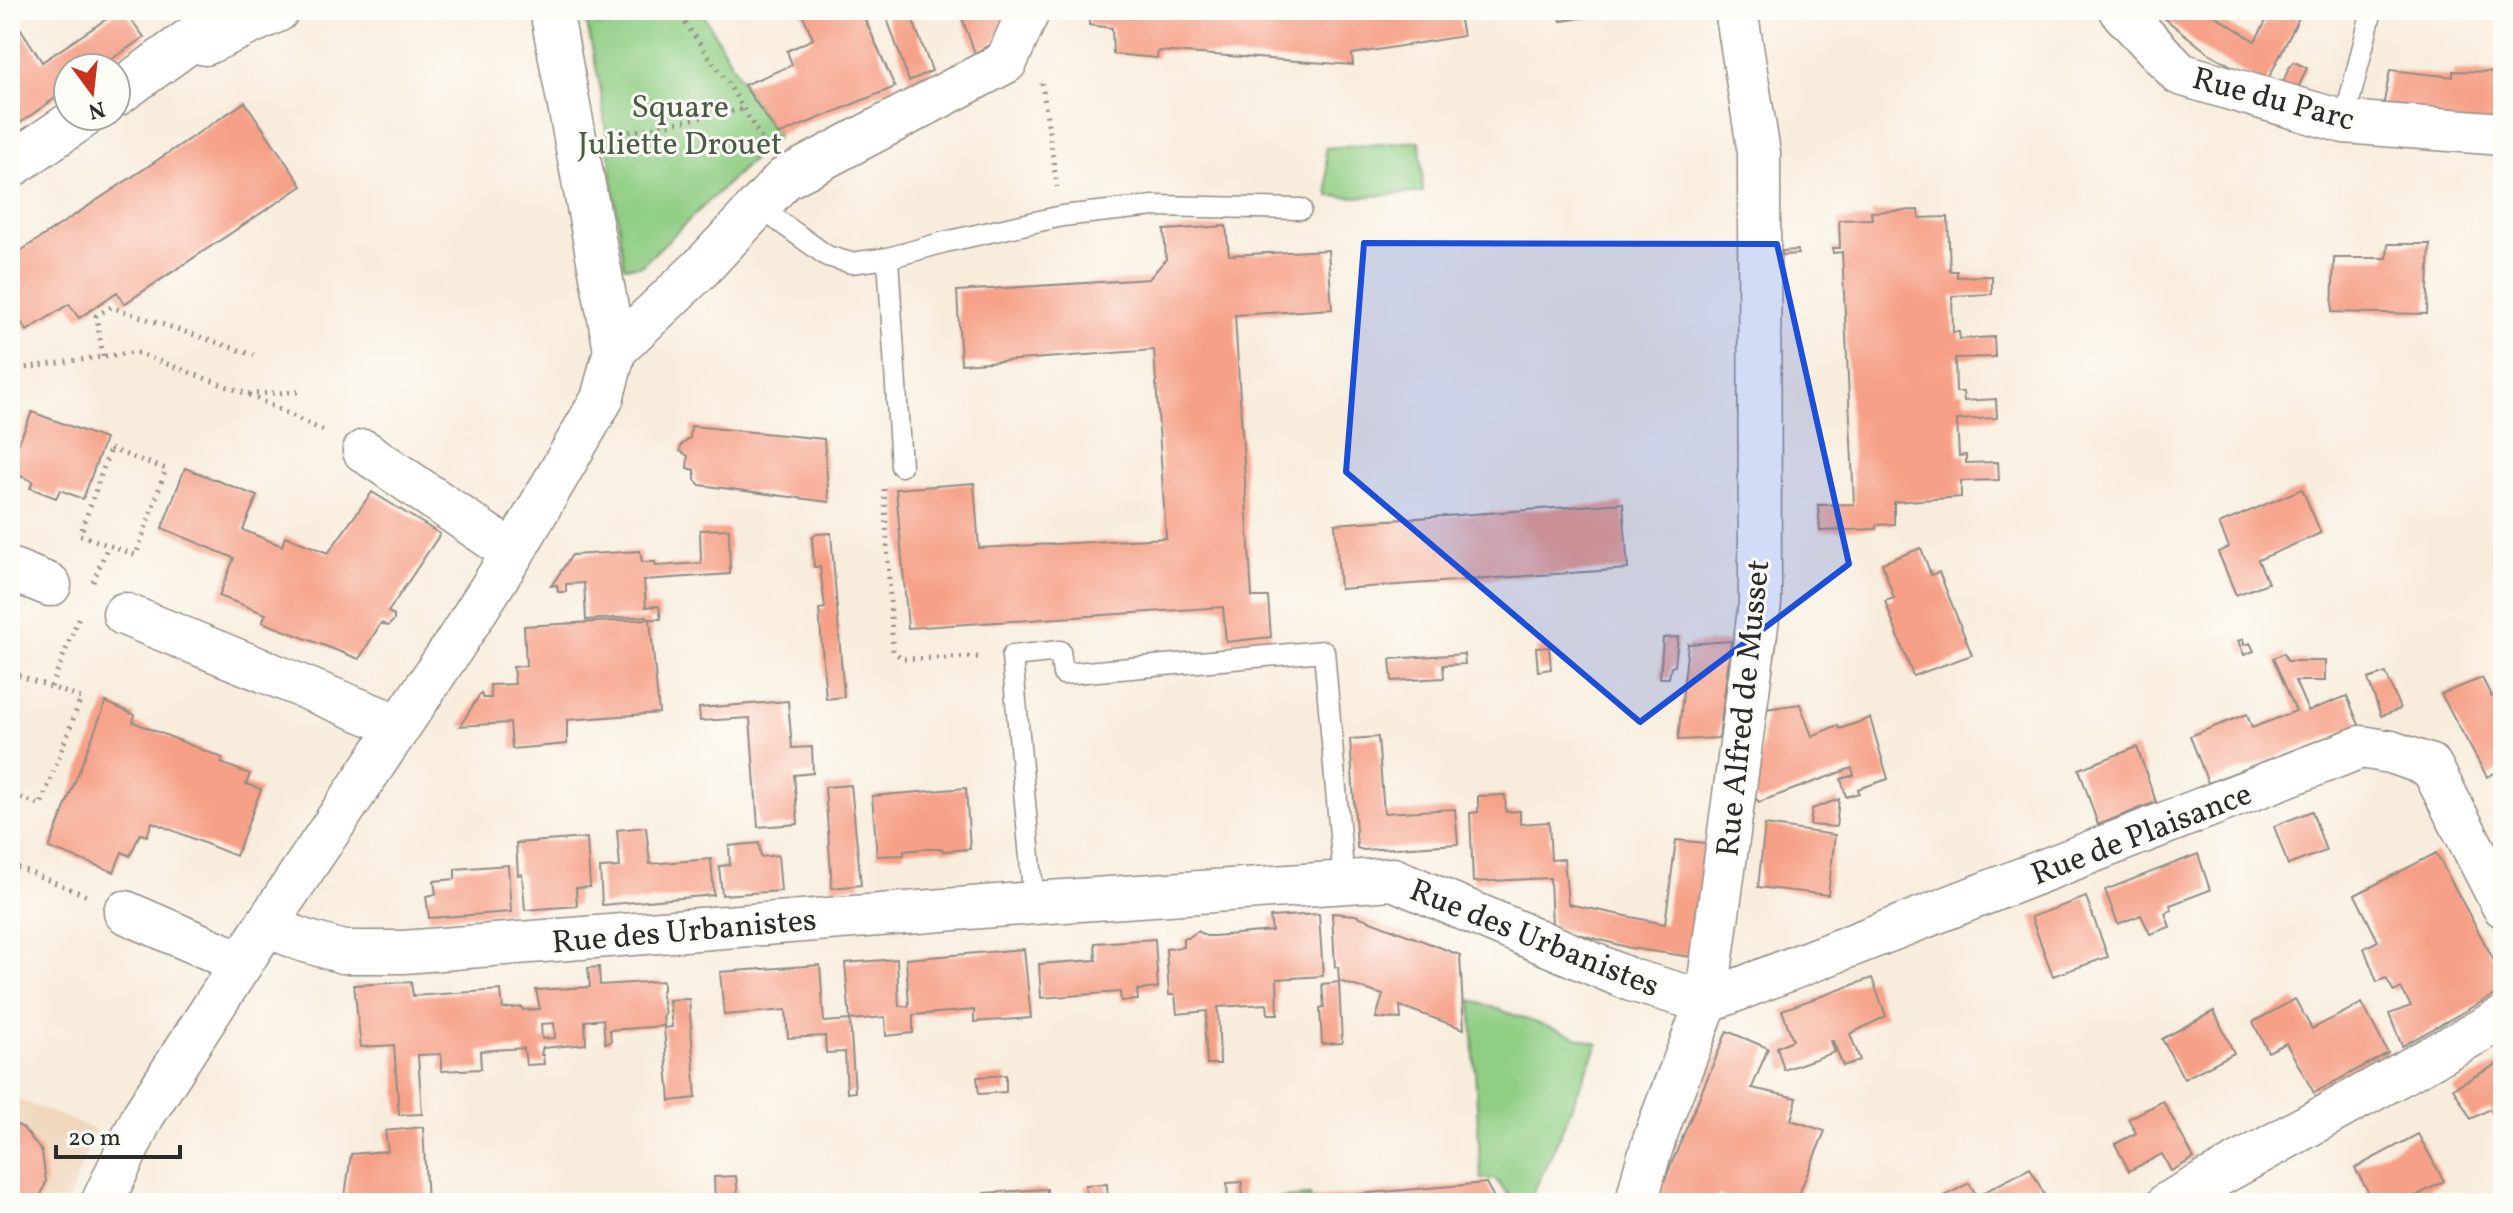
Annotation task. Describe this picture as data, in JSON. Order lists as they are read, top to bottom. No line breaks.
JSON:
{"streets":{"street":["Rue du Parc","Rue Alfred de Musset","Rue de Plaisance","Rue des Urbanistes"]},"crossings":[["Rue Alfred de Musset","Rue de Plaisance"],["Rue Alfred de Musset","Rue des Urbanistes"],["Rue de Plaisance","Rue des Urbanistes"]],"parks":["Square Juliette Drouet"],"scale_bar":"20 m","north":"bottom"}
